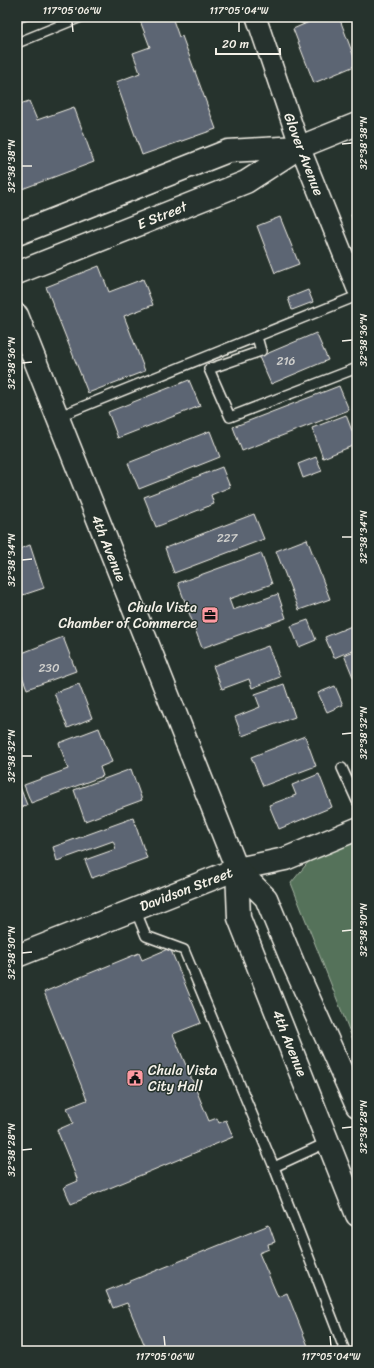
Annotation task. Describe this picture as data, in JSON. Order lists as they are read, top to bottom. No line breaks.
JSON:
{"streets":{"main road":["E Street","4th Avenue","Davidson Street"],"street":["Glover Avenue"]},"crossings":[["Glover Avenue","E Street"],["4th Avenue","Davidson Street"]],"places":{"office":["Chula Vista Chamber of Commerce"],"public building":["Chula Vista City Hall"]},"house_numbers":["216","227","230"],"scale_bar":"20 m","coordinates":["117°05'06\"W","117°05'04\"W","32°38'38\"N","32°38'36\"N","32°38'34\"N","32°38'32\"N","32°38'30\"N","32°38'28\"N"]}
